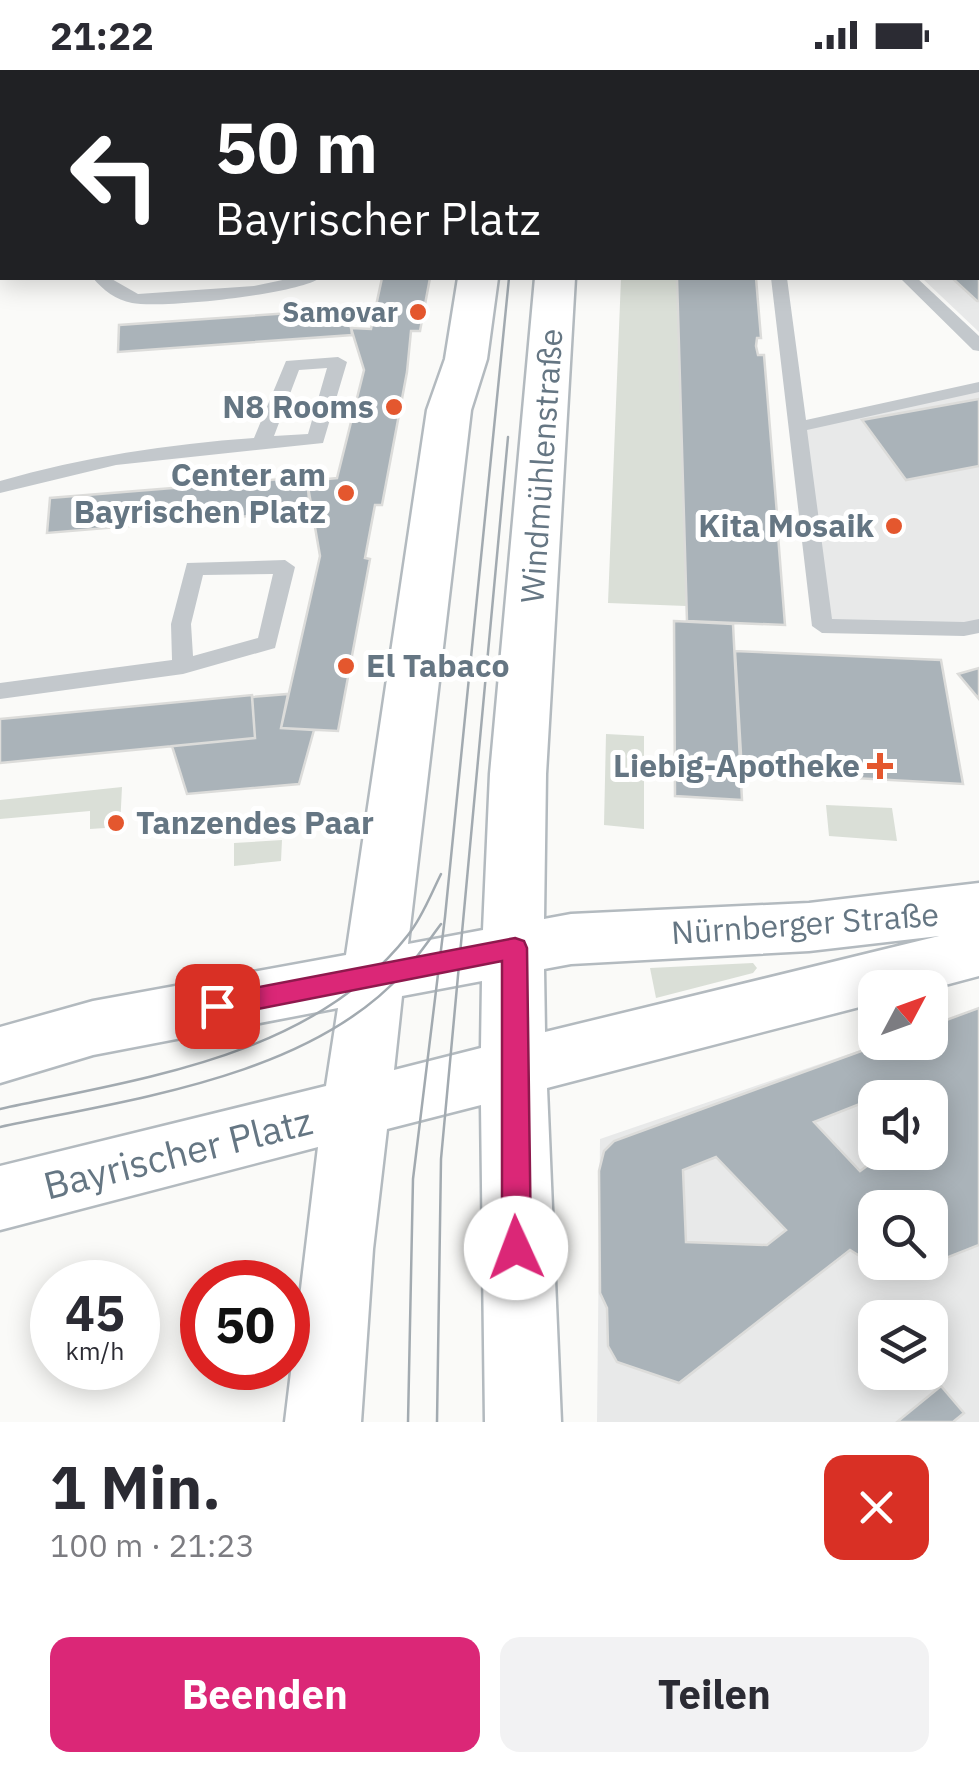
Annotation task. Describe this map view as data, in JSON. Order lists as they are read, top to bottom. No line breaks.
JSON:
{"streets":{"main road":["Windmühlenstraße","Nürnberger Straße","Bayrischer Platz"]},"crossings":[["Windmühlenstraße","Nürnberger Straße"],["Nürnberger Straße","Bayrischer Platz"]],"places":{"other":["Samovar","N8 Rooms","Center am Bayrischen Platz","Kita Mosaik","El Tabaco","Tanzendes Paar"],"health":["Liebig-Apotheke"]},"north":"top right","page":{"status":"21:22","turn":["50 m","Bayrischer Platz"],"speed":"45 km/h","limit":"50","heading":["1 Min.","100 m · 21:23"],"buttons":["Beenden","Teilen"]}}
